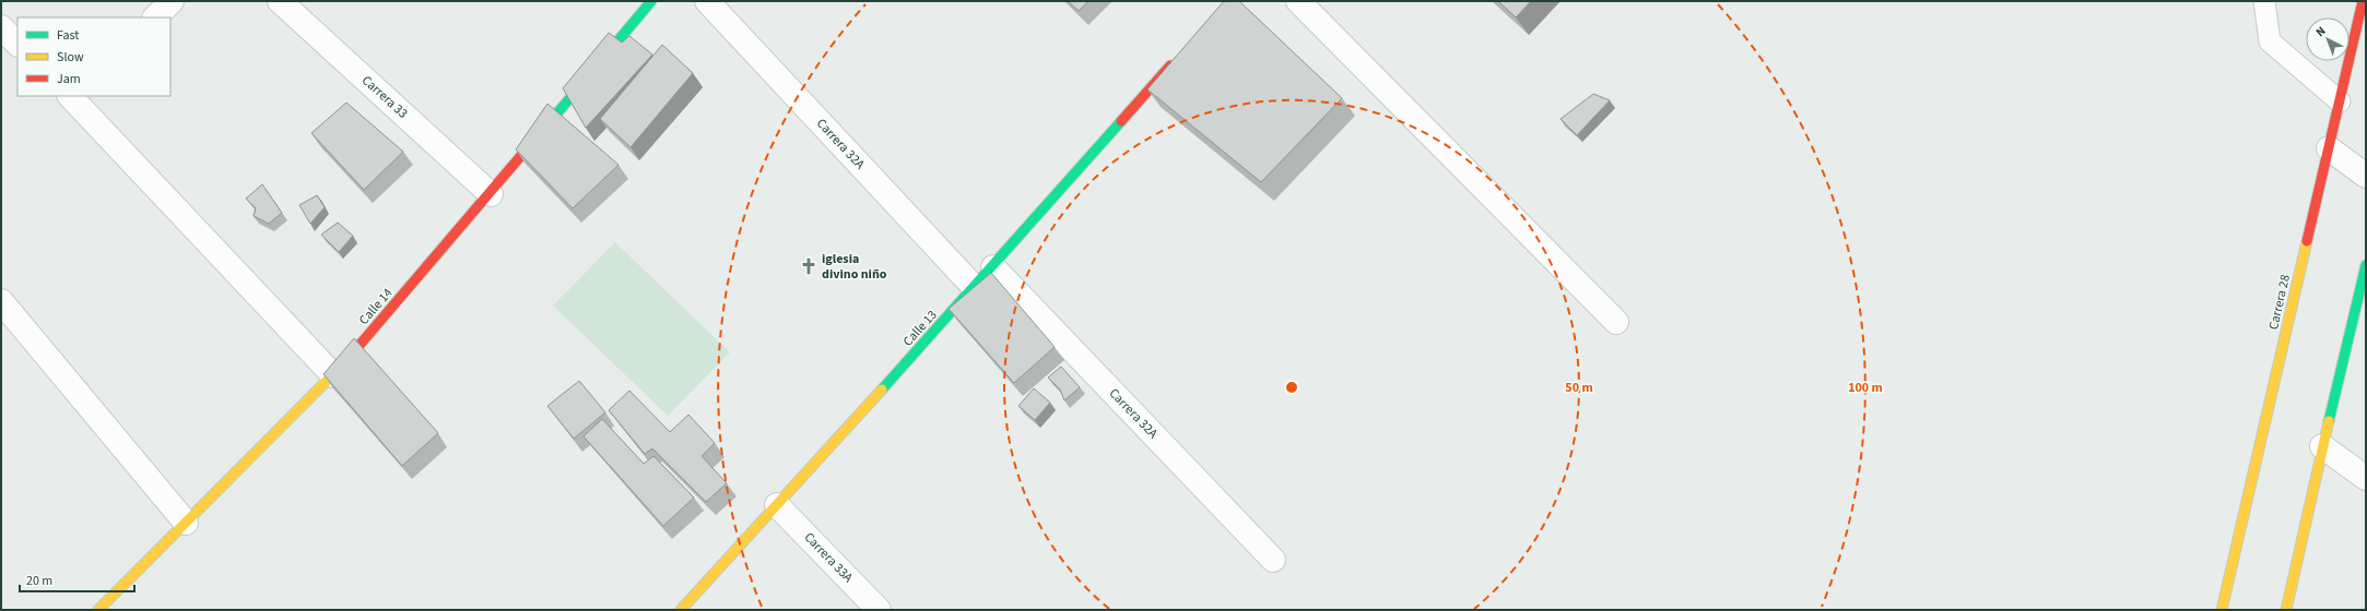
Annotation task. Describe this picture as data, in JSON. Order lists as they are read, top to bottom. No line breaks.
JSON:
{"streets":{"main road":["Carrera 28","Calle 14","Calle 13"],"street":["Carrera 33","Carrera 32A","Carrera 33A"]},"crossings":[["Carrera 33","Calle 14"],["Carrera 32A","Calle 13"],["Calle 13","Carrera 33A"]],"places":{"church":["iglesia divino niño"]},"legend":["Fast","Slow","Jam"],"scale_bar":"20 m","north":"top left","rings":["50 m","100 m"]}
